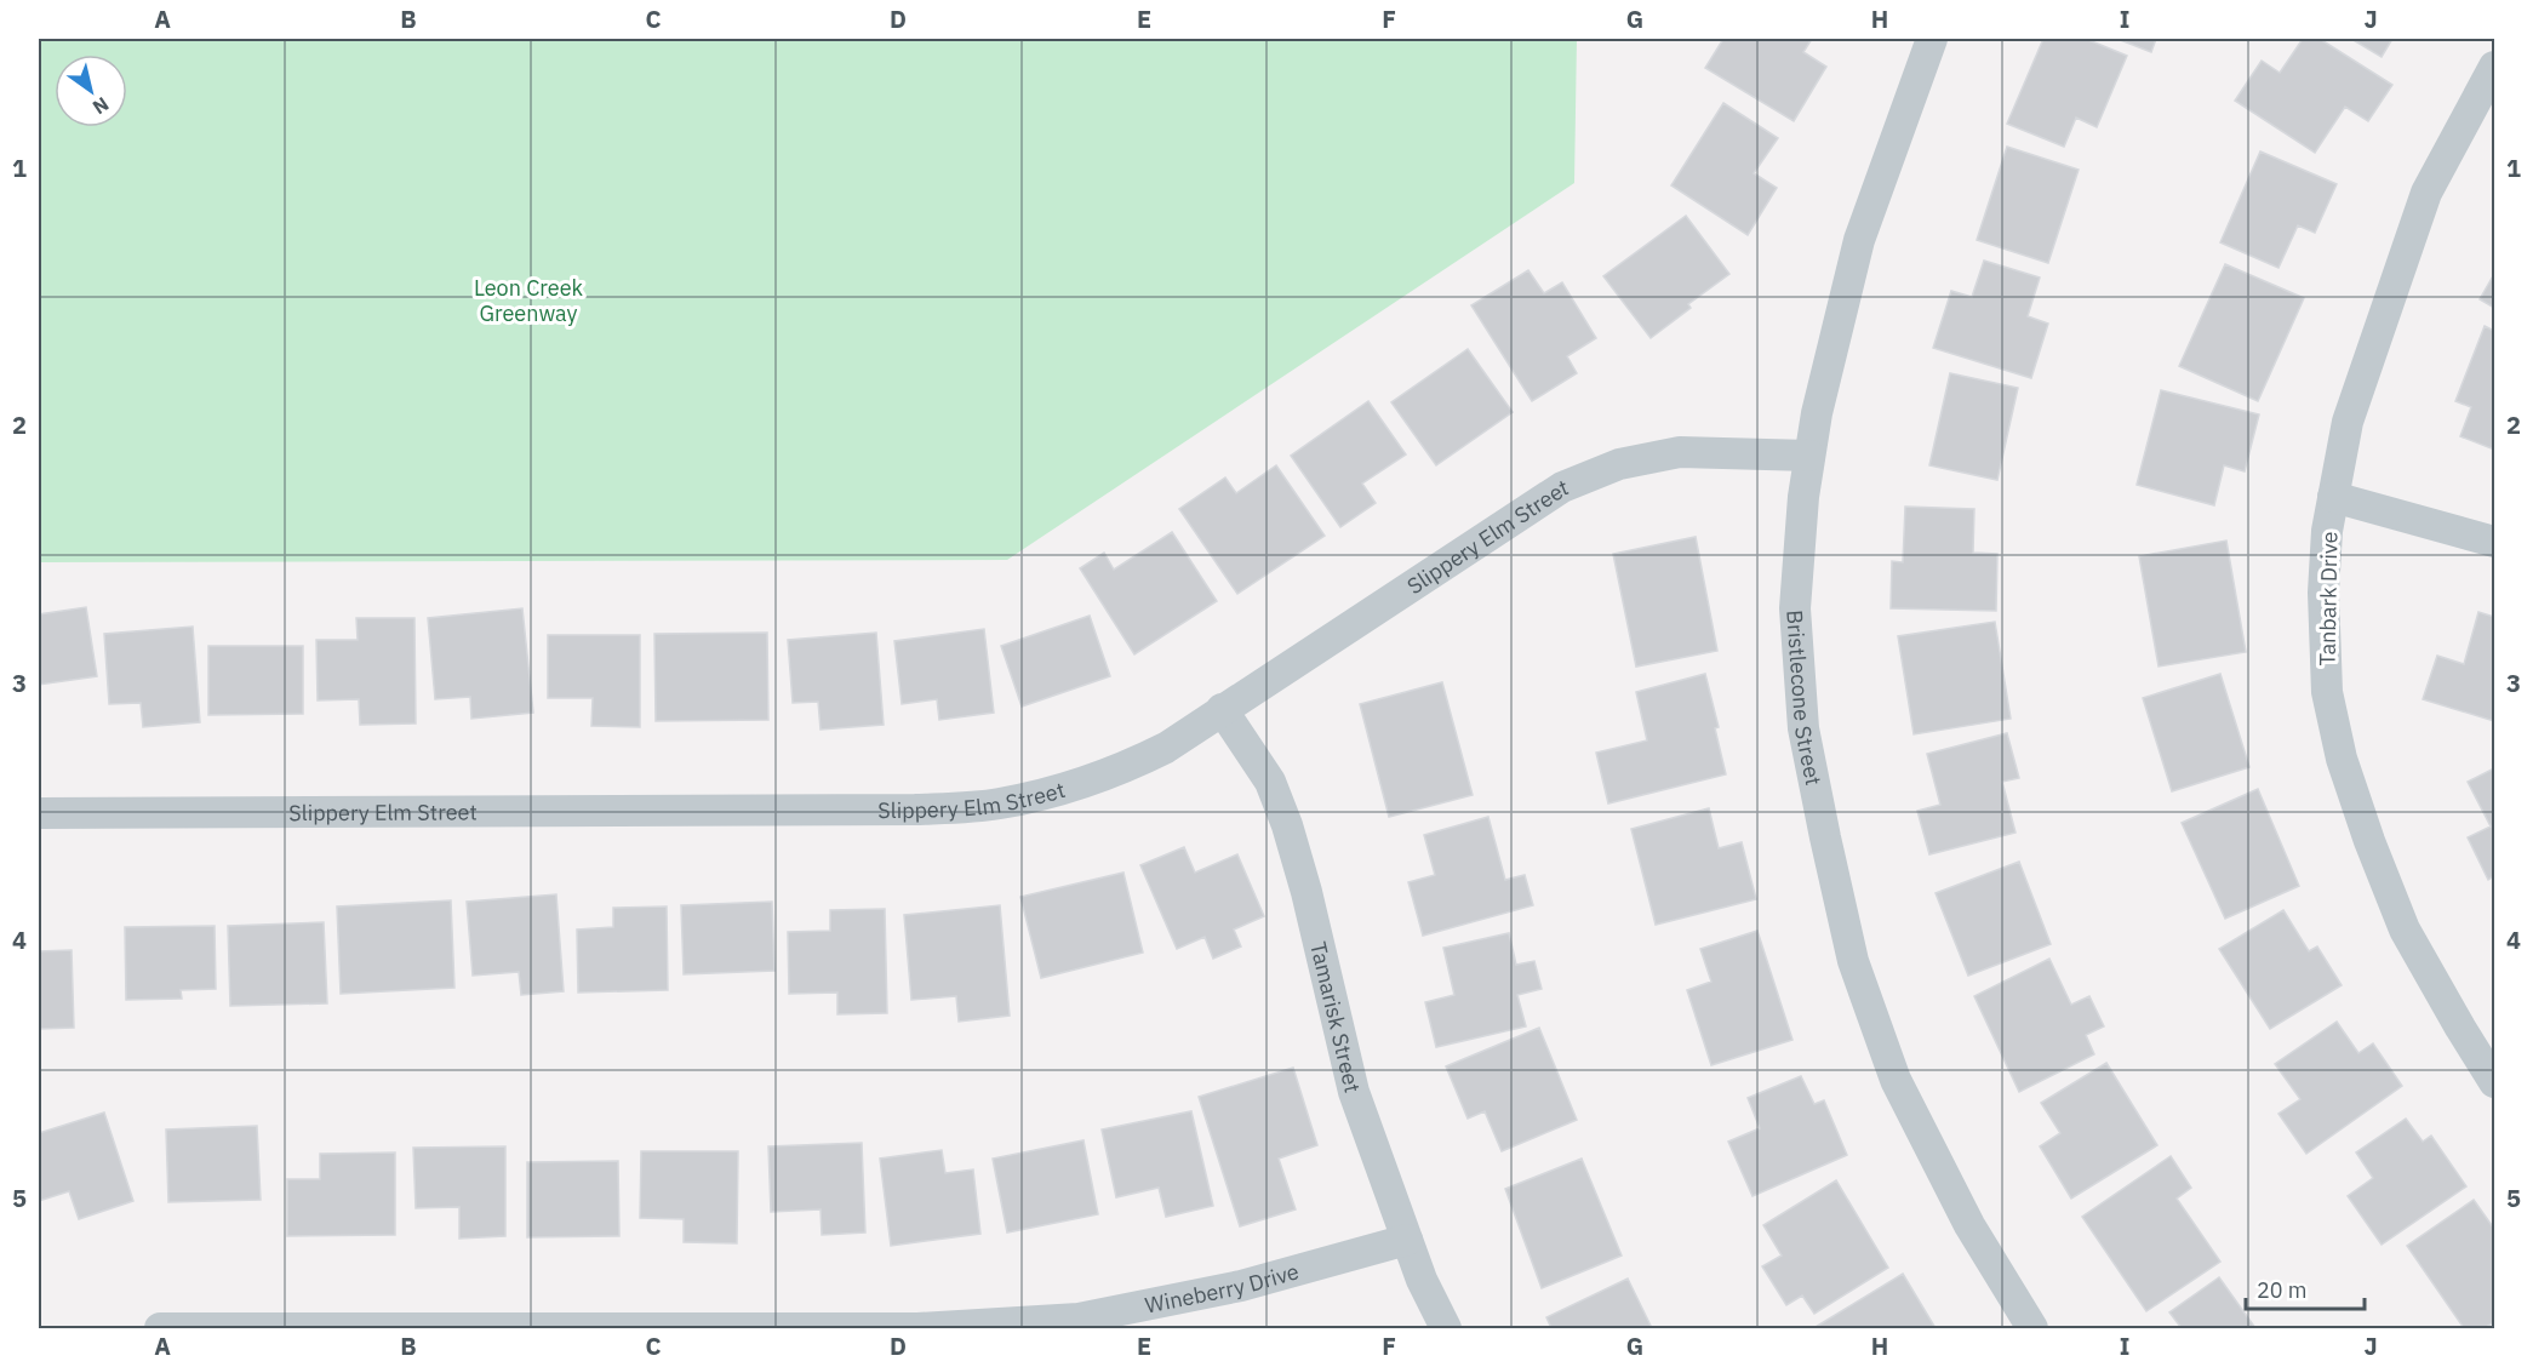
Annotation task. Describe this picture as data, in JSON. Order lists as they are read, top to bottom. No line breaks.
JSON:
{"streets":{"street":["Slippery Elm Street","Tanbark Drive","Bristlecone Street","Tamarisk Street","Wineberry Drive"]},"crossings":[["Slippery Elm Street","Bristlecone Street"],["Slippery Elm Street","Tamarisk Street"],["Tamarisk Street","Wineberry Drive"]],"parks":["Leon Creek Greenway"],"scale_bar":"20 m","north":"bottom right","grid":{"columns":["A","B","C","D","E","F","G","H","I","J"],"rows":["1","2","3","4","5"]}}
